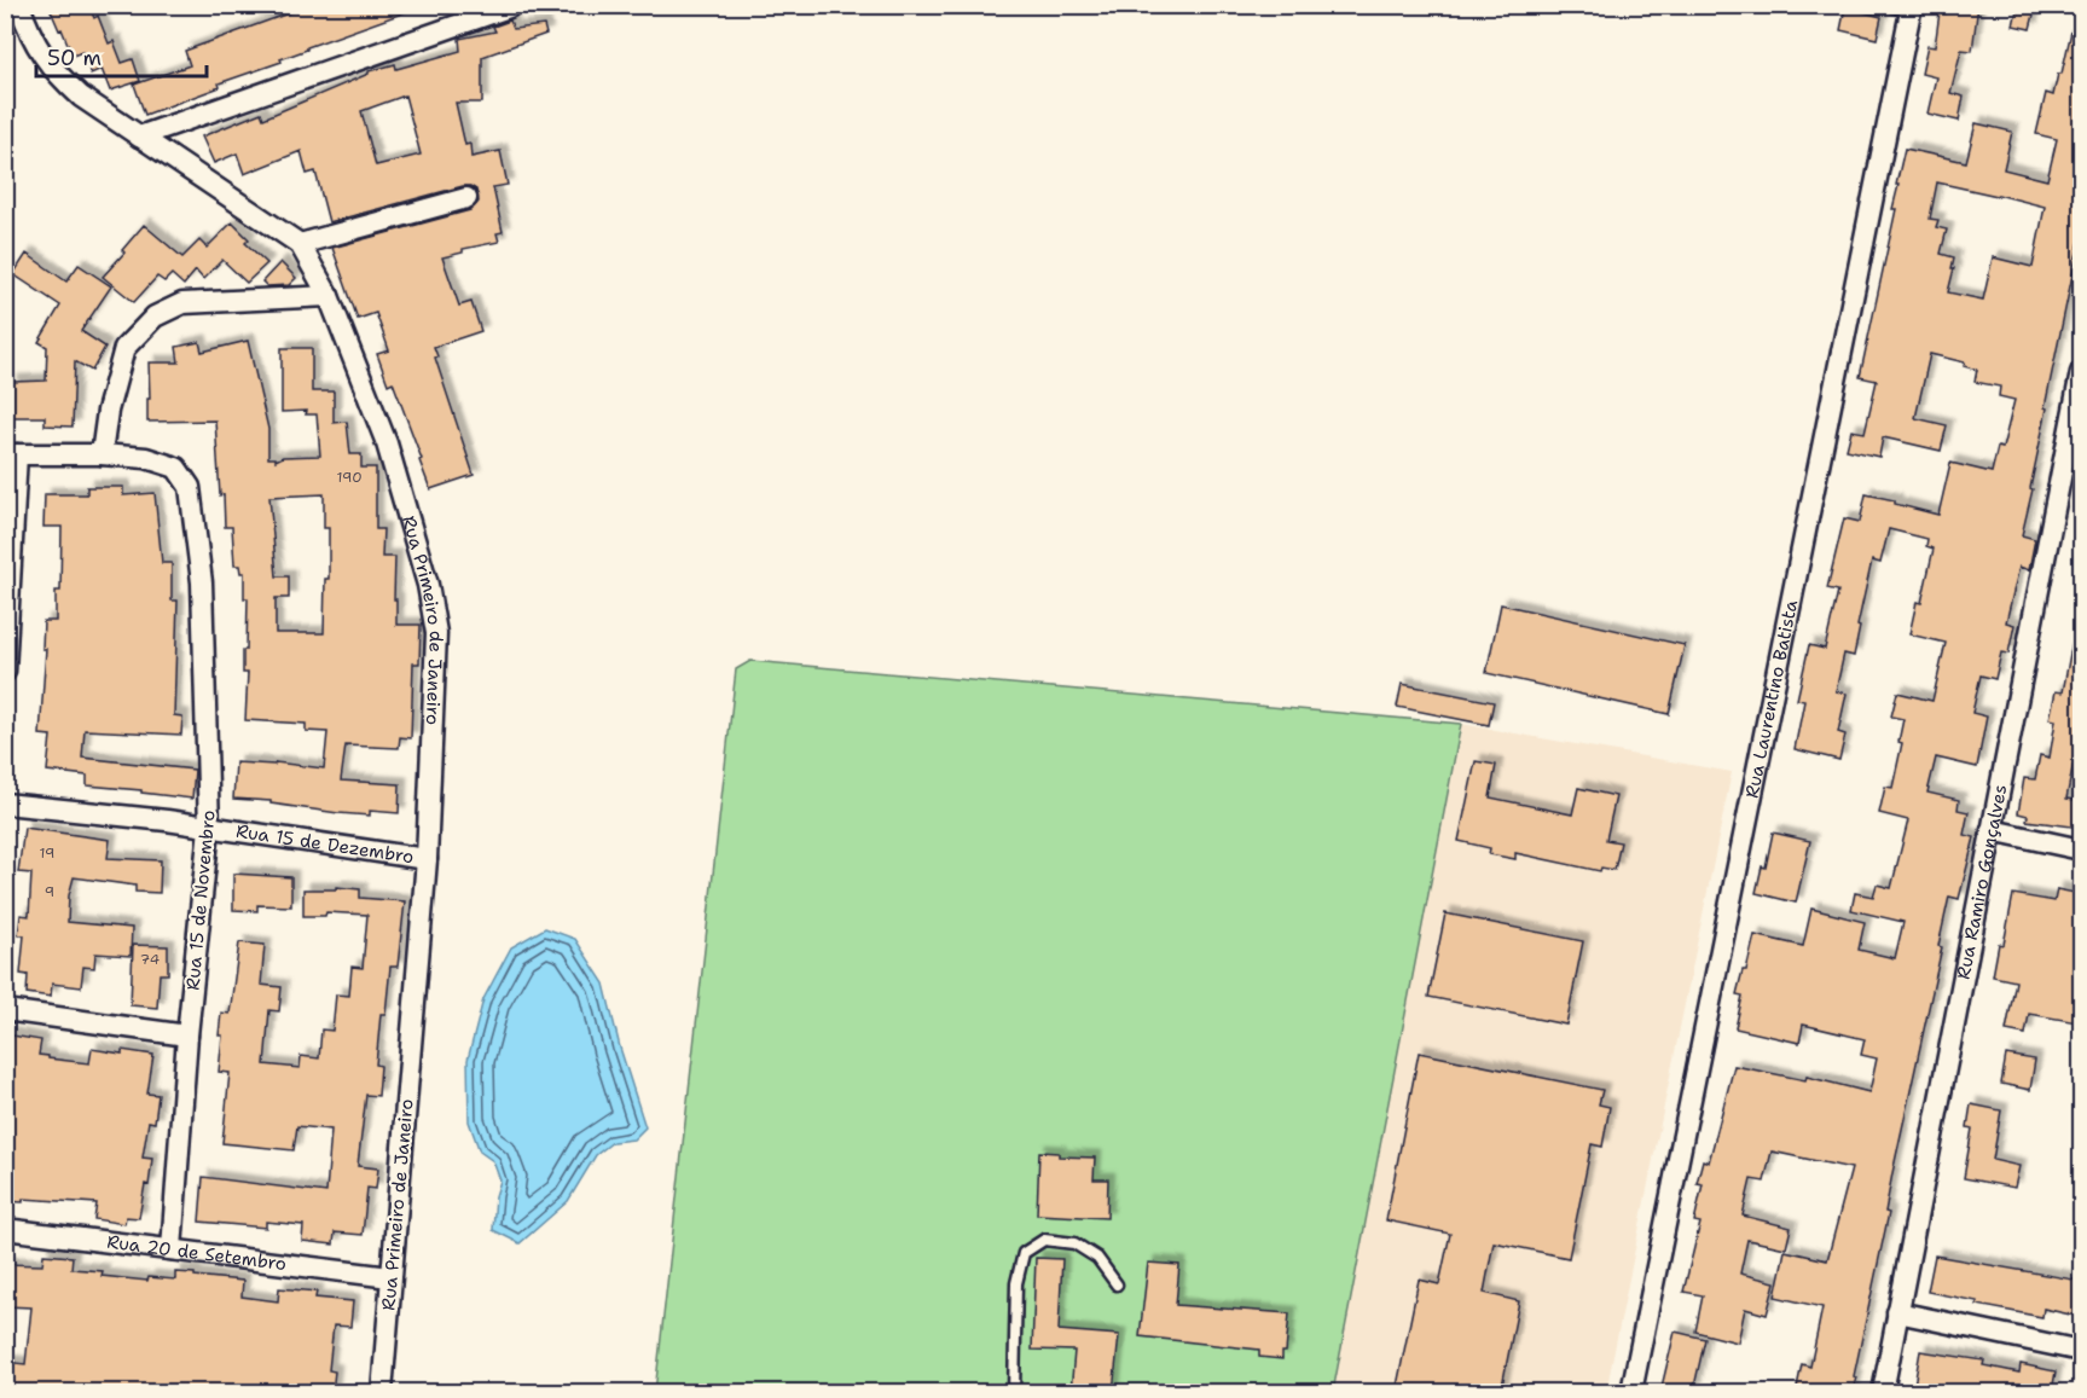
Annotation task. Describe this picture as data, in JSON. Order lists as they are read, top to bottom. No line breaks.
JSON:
{"streets":{"street":["Rua Primeiro de Janeiro","Rua Laurentino Batista","Rua 15 de Dezembro","Rua Ramiro Gonçalves","Rua 15 de Novembro","Rua 20 de Setembro"]},"crossings":[["Rua Primeiro de Janeiro","Rua 15 de Dezembro"],["Rua Primeiro de Janeiro","Rua 20 de Setembro"],["Rua 15 de Dezembro","Rua 15 de Novembro"],["Rua 15 de Novembro","Rua 20 de Setembro"]],"house_numbers":["190","19","9","74"],"scale_bar":"50 m"}
